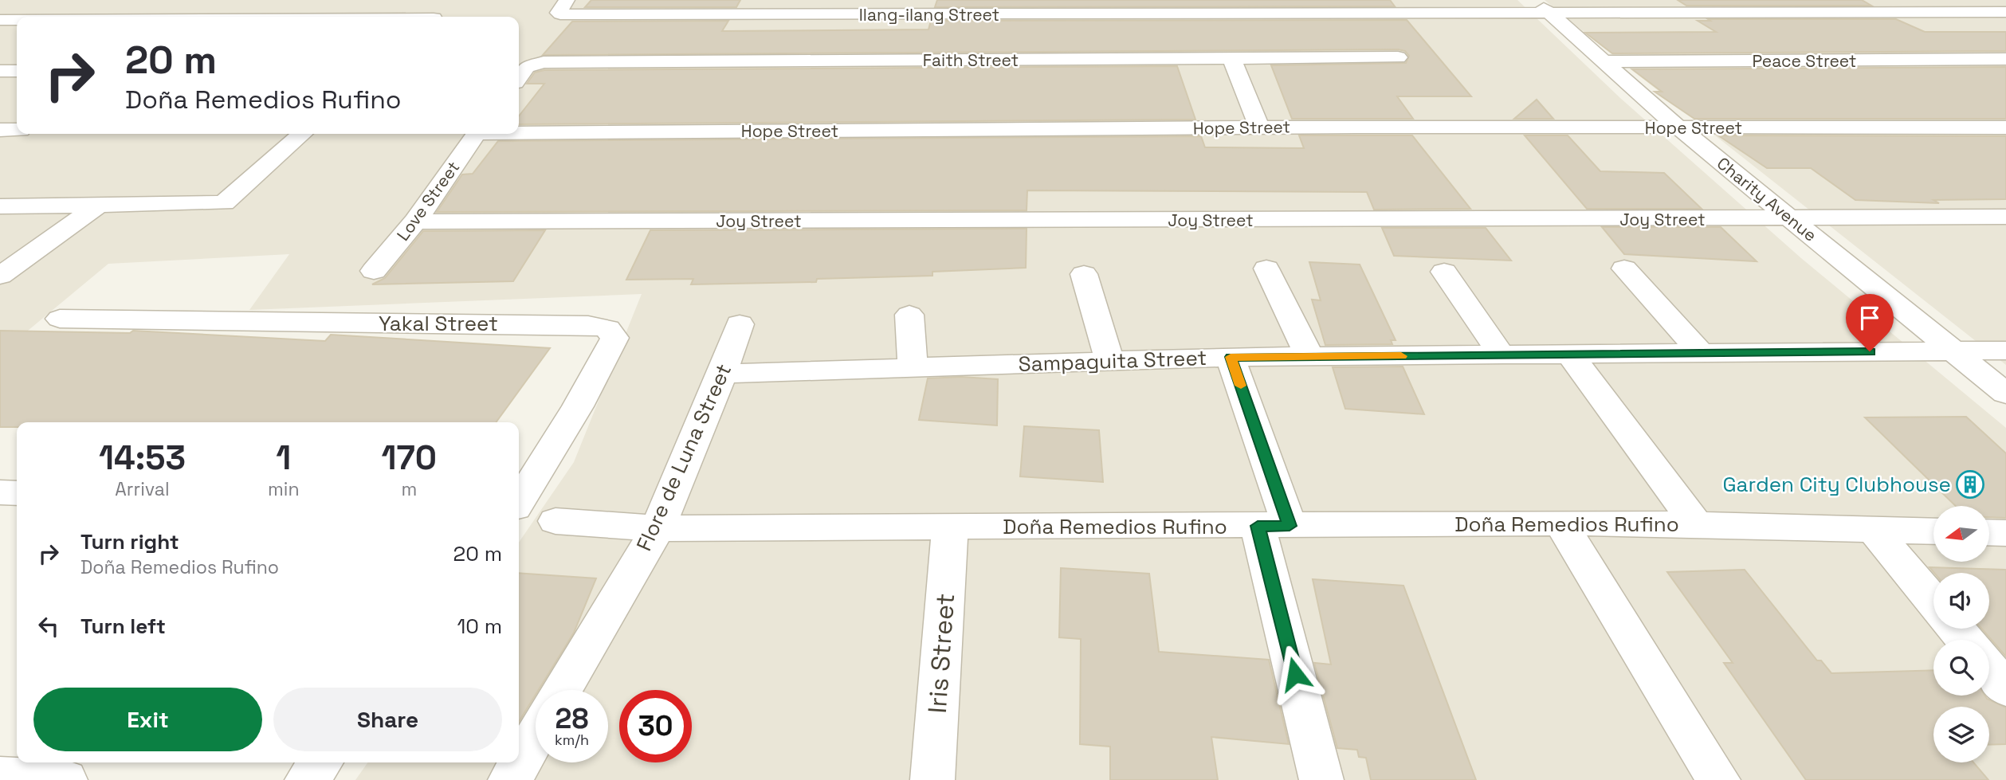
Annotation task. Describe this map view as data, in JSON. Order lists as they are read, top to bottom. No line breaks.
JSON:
{"streets":{"street":["Ilang-ilang Street","Faith Street","Peace Street","Hope Street","Charity Avenue","Love Street","Joy Street","Yakal Street","Sampaguita Street","Flore de Luna Street","Doña Remedios Rufino","Iris Street"]},"crossings":[["Ilang-ilang Street","Charity Avenue"],["Peace Street","Charity Avenue"],["Hope Street","Charity Avenue"],["Charity Avenue","Joy Street"],["Charity Avenue","Sampaguita Street"],["Love Street","Joy Street"],["Sampaguita Street","Flore de Luna Street"],["Flore de Luna Street","Doña Remedios Rufino"],["Doña Remedios Rufino","Iris Street"]],"places":{"building":["Garden City Clubhouse"]},"north":"left","page":{"turn":["20 m","Doña Remedios Rufino"],"eta":["14:53","Arrival","1","min","170","m"],"list":[{"name":"Turn right","note":"Doña Remedios Rufino","value":"20 m"},{"name":"Turn left","value":"10 m"}],"buttons":["Exit","Share"],"speed":"28 km/h","limit":"30"}}
